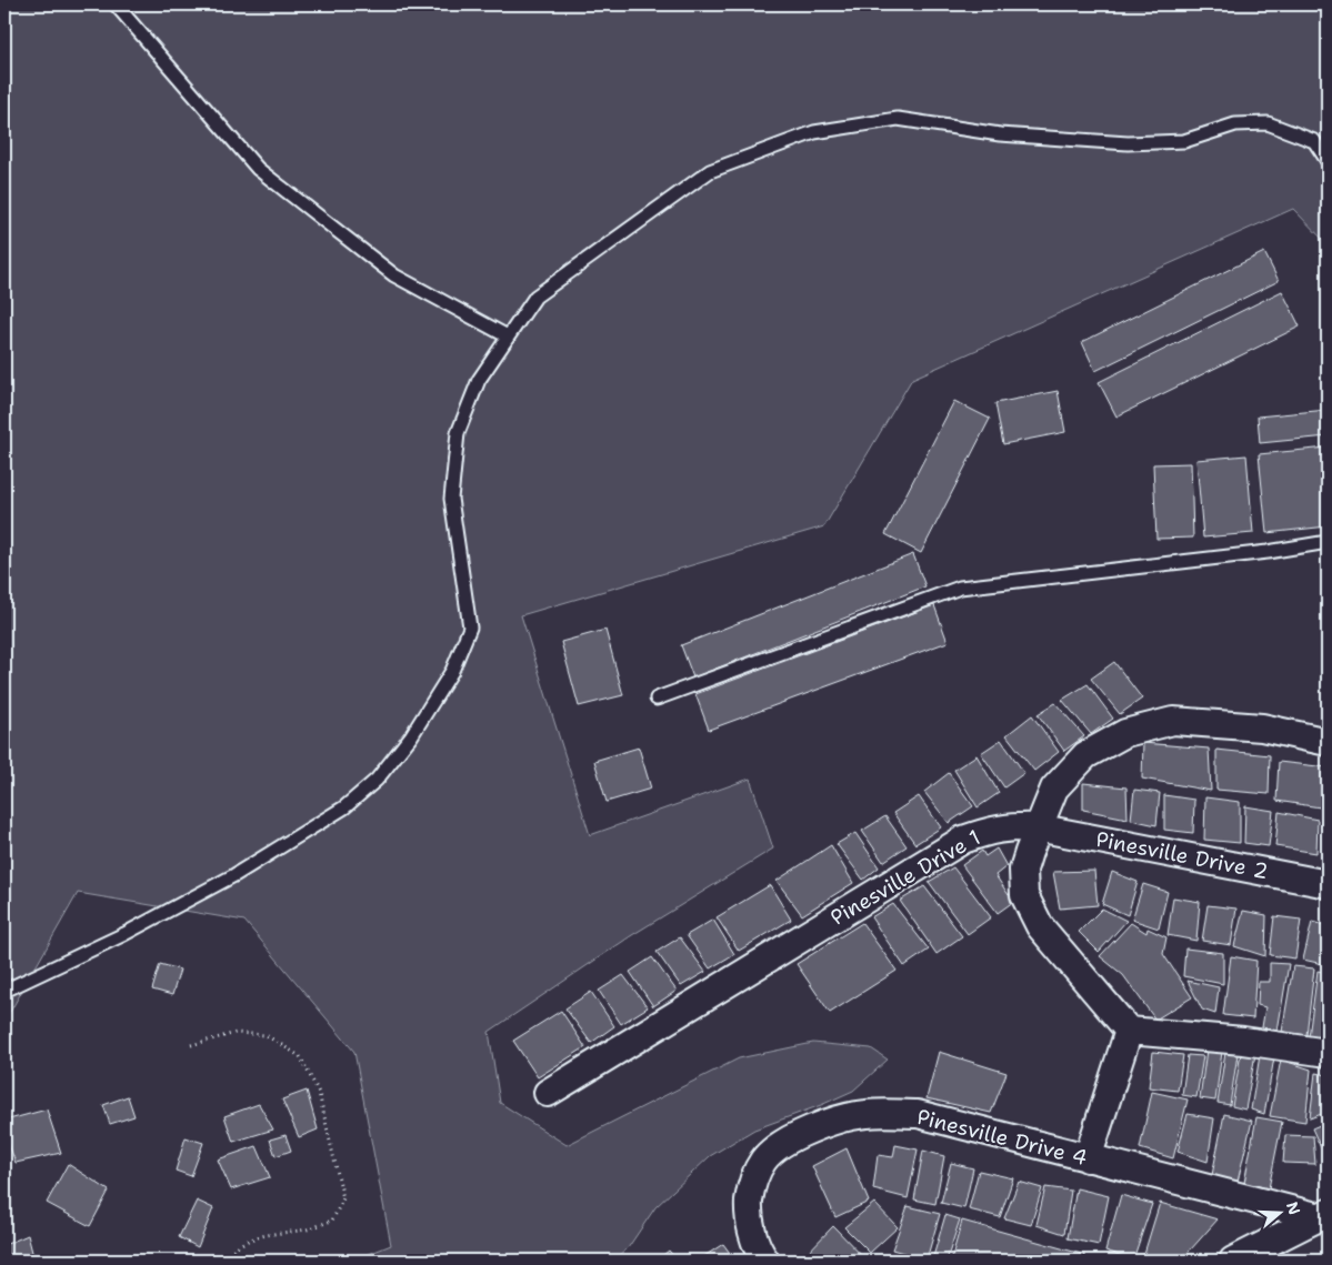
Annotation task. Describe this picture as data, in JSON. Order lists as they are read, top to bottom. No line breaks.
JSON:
{"streets":{"street":["Pinesville Drive 2","Pinesville Drive 1","Pinesville Drive 4"]},"crossings":[["Pinesville Drive 2","Pinesville Drive 1"]],"north":"right"}
